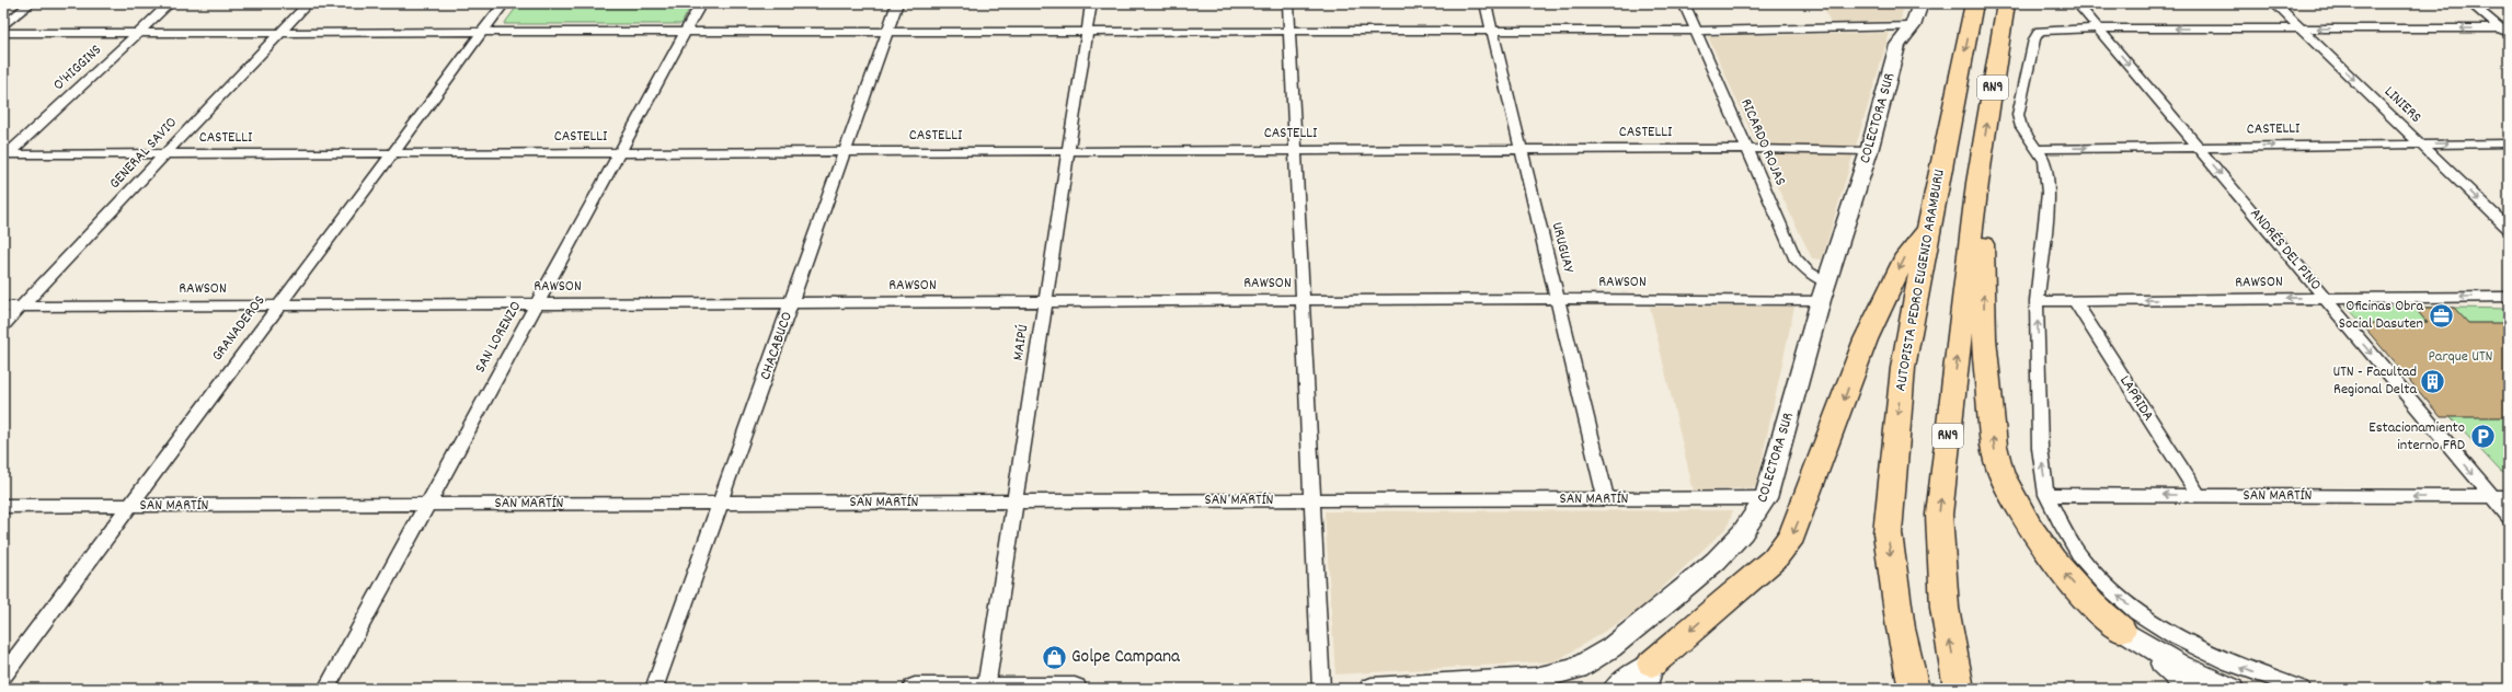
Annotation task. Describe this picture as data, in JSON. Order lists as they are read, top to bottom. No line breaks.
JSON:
{"streets":{"highway":["RN9","AUTOPISTA PEDRO EUGENIO ARAMBURU"],"street":["O'HIGGINS","LINIERS","COLECTORA SUR","CASTELLI","RICARDO ROJAS","GENERAL SAVIO","URUGUAY","ANDRÉS DEL PINO","RAWSON","GRANADEROS","SAN LORENZO","MAIPÚ","CHACABUCO","LAPRIDA","SAN MARTÍN"]},"crossings":[["O'HIGGINS","CASTELLI"],["LINIERS","CASTELLI"],["COLECTORA SUR","CASTELLI"],["COLECTORA SUR","RICARDO ROJAS"],["COLECTORA SUR","RAWSON"],["COLECTORA SUR","SAN MARTÍN"],["CASTELLI","RICARDO ROJAS"],["CASTELLI","GENERAL SAVIO"],["CASTELLI","URUGUAY"],["CASTELLI","ANDRÉS DEL PINO"],["CASTELLI","GRANADEROS"],["CASTELLI","SAN LORENZO"],["CASTELLI","MAIPÚ"],["CASTELLI","CHACABUCO"],["RICARDO ROJAS","RAWSON"],["GENERAL SAVIO","RAWSON"],["URUGUAY","RAWSON"],["URUGUAY","SAN MARTÍN"],["ANDRÉS DEL PINO","RAWSON"],["ANDRÉS DEL PINO","SAN MARTÍN"],["RAWSON","GRANADEROS"],["RAWSON","SAN LORENZO"],["RAWSON","MAIPÚ"],["RAWSON","CHACABUCO"],["RAWSON","LAPRIDA"],["GRANADEROS","SAN MARTÍN"],["SAN LORENZO","SAN MARTÍN"],["MAIPÚ","SAN MARTÍN"],["CHACABUCO","SAN MARTÍN"],["LAPRIDA","SAN MARTÍN"]],"one_way":["LINIERS","ANDRÉS DEL PINO"],"parks":["Parque UTN"],"places":{"office":["Oficinas Obra Social Dasuten"],"building":["UTN - Facultad Regional Delta"],"parking":["Estacionamiento interno FRD"],"shop":["Golpe Campana"]}}
